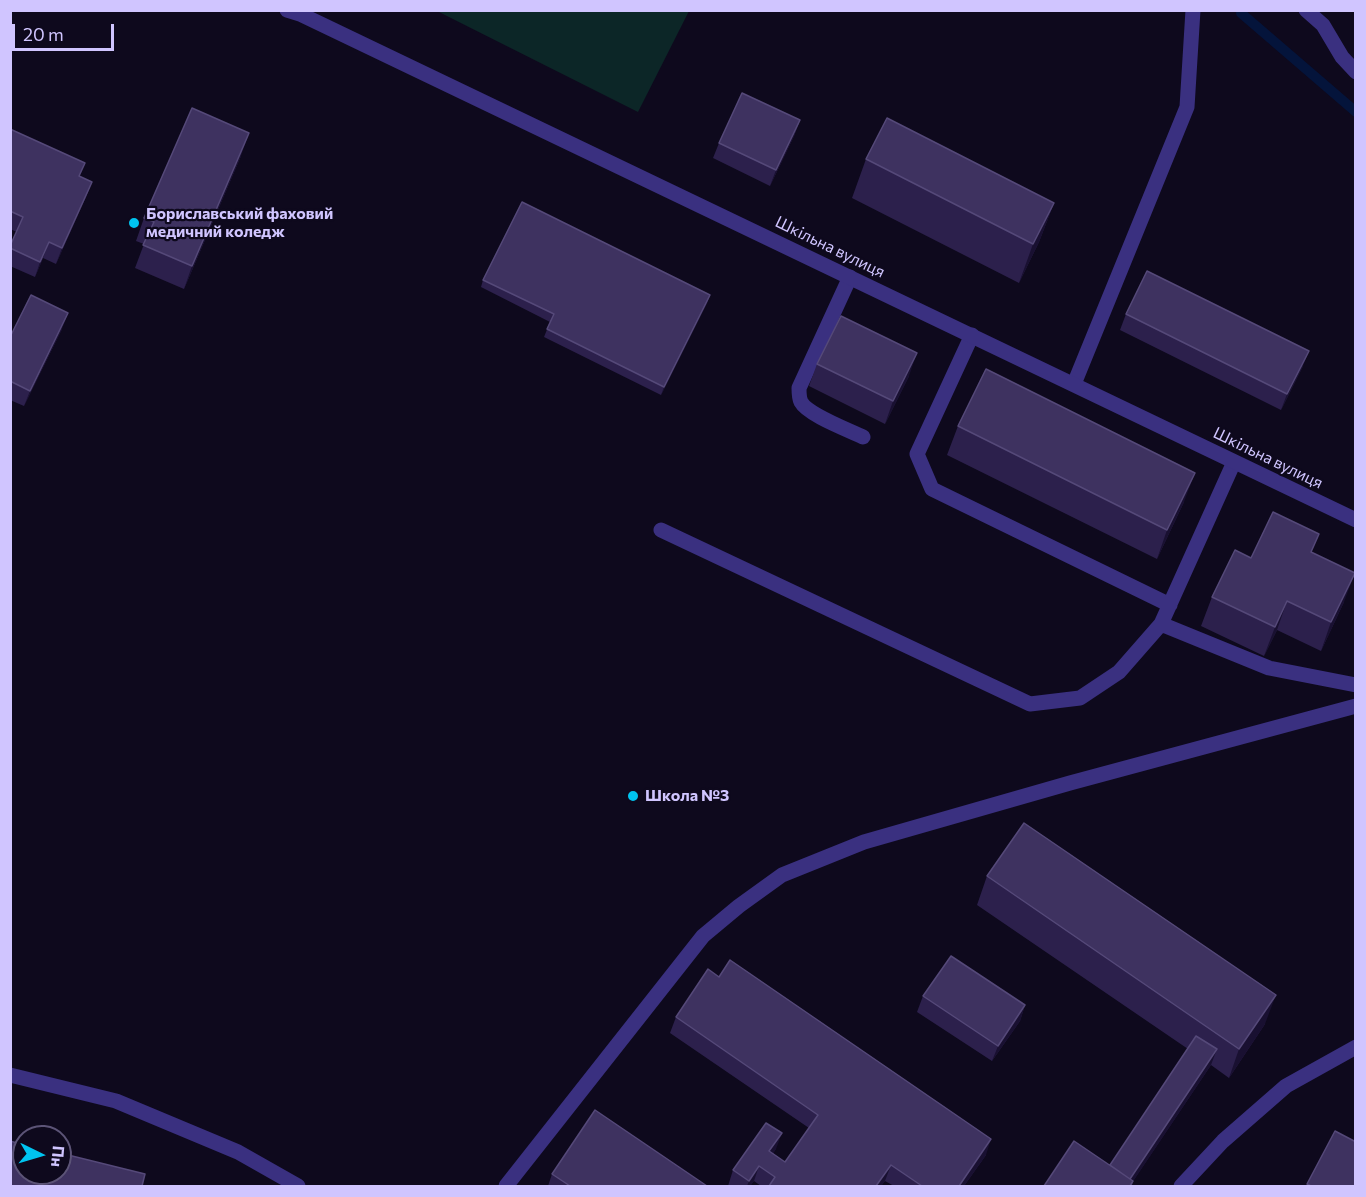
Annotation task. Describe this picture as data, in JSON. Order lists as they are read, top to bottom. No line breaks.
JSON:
{"streets":{"street":["Шкільна вулиця"]},"places":["Бориславський фаховий медичний коледж","Школа №3"],"scale_bar":"20 m","north":"right"}
